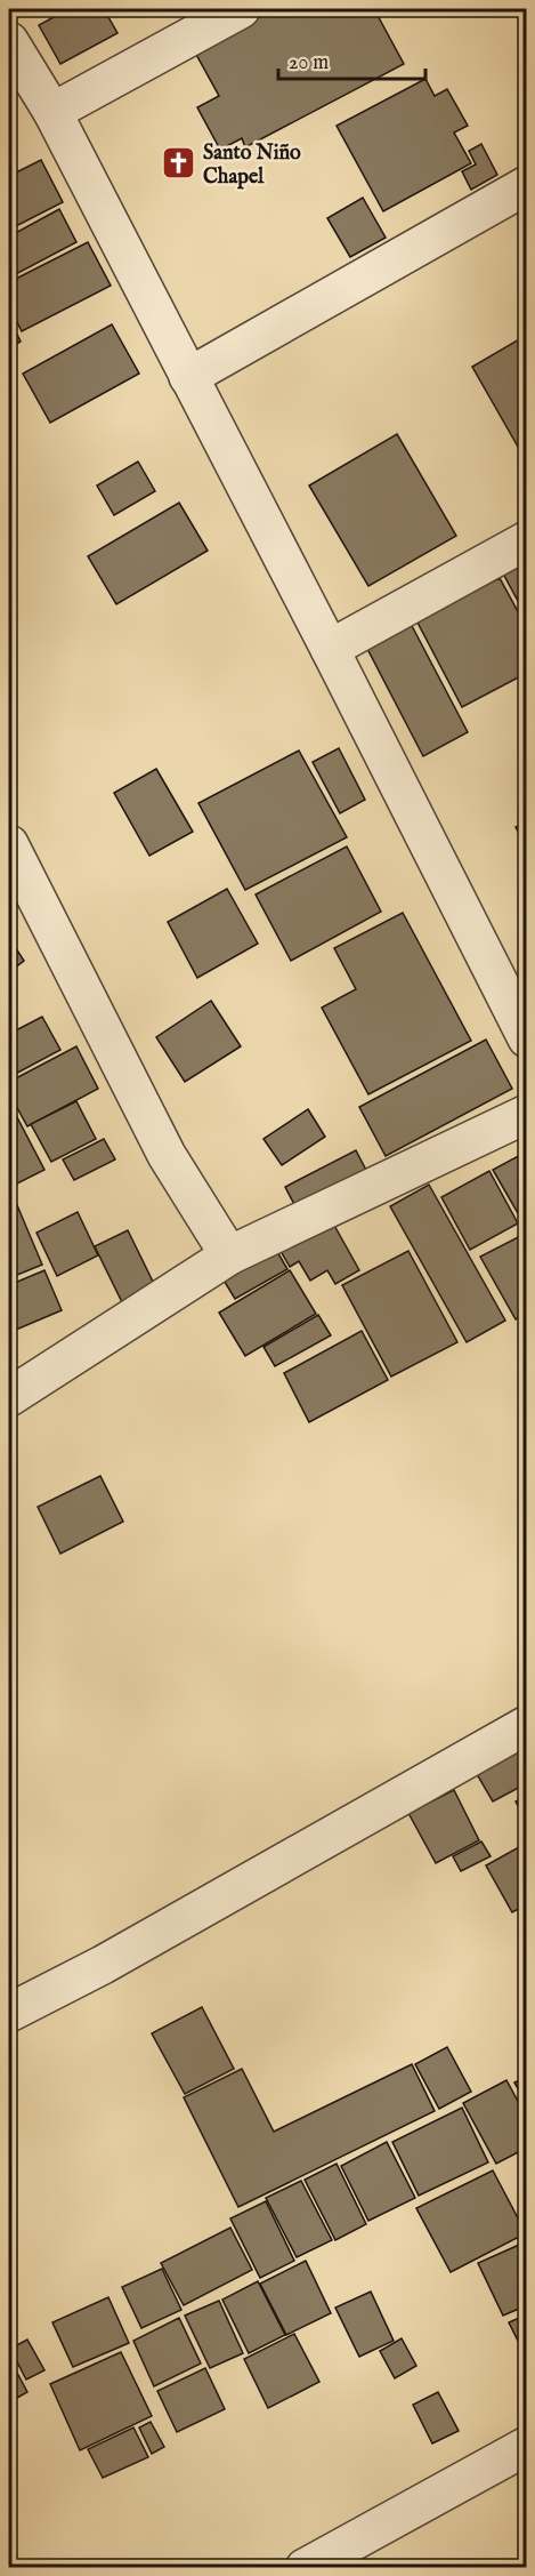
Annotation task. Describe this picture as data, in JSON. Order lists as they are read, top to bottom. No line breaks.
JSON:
{"places":{"church":["Santo Niño Chapel"]},"scale_bar":"20 m"}
